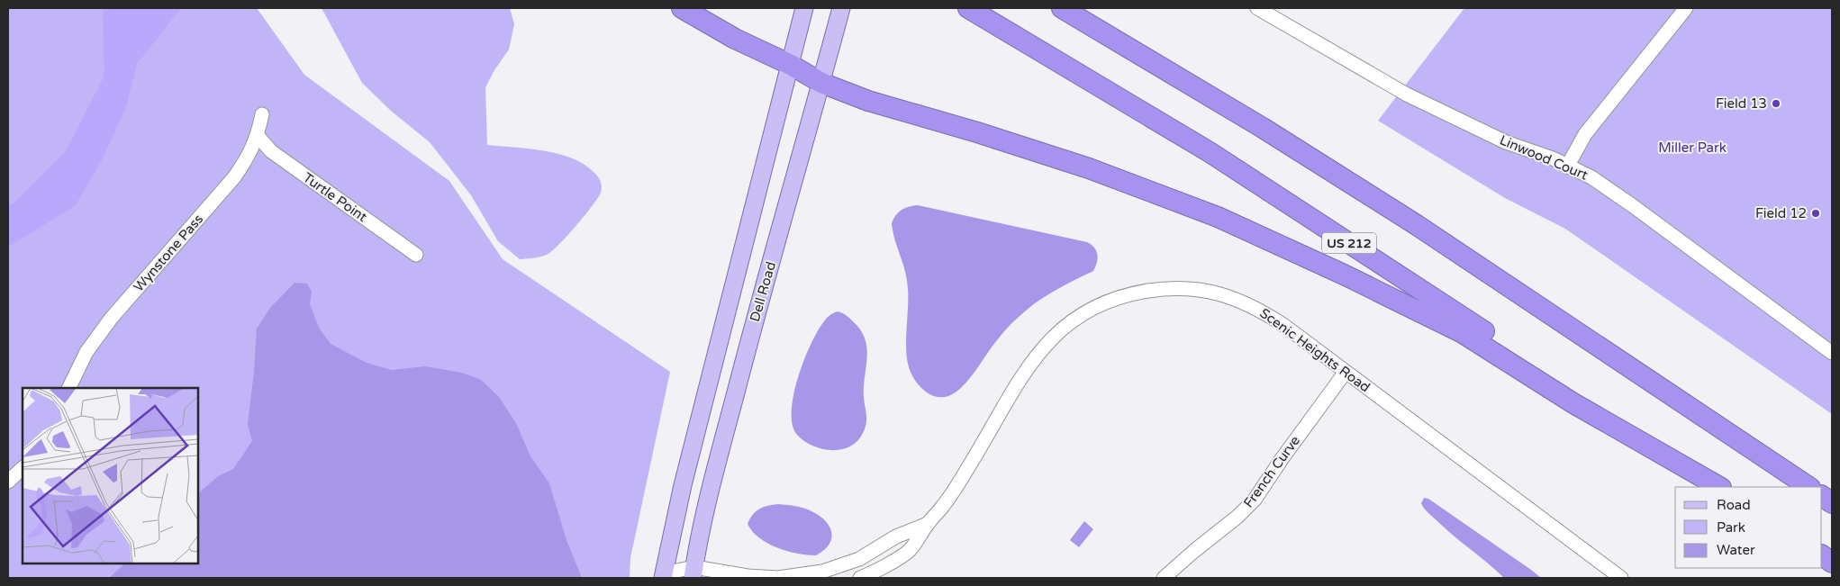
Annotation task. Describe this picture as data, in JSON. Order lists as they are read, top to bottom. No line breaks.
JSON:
{"streets":{"highway":["US 212"],"main road":["Dell Road"],"street":["Linwood Court","Turtle Point","Wynstone Pass","Scenic Heights Road","French Curve"]},"crossings":[["Turtle Point","Wynstone Pass"],["Dell Road","Scenic Heights Road"],["Scenic Heights Road","French Curve"]],"parks":["Miller Park"],"places":["Field 13","Field 12"],"legend":["Road","Park","Water"]}
